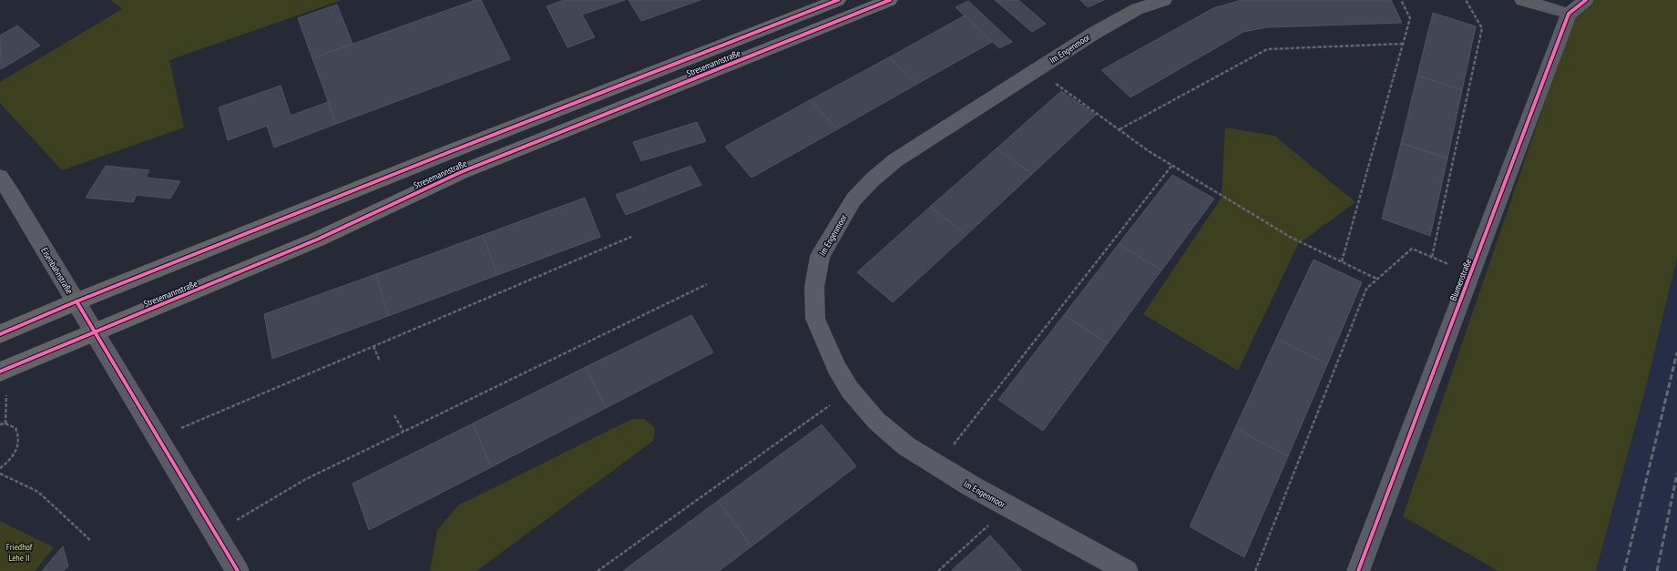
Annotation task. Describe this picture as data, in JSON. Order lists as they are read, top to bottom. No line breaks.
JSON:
{"streets":{"main road":["Stresemannstraße"],"street":["Im Engenmoor","Eisenbahnstraße","Blumenstraße"]},"crossings":[["Stresemannstraße","Eisenbahnstraße"]],"parks":["Friedhof Lehe II"]}
